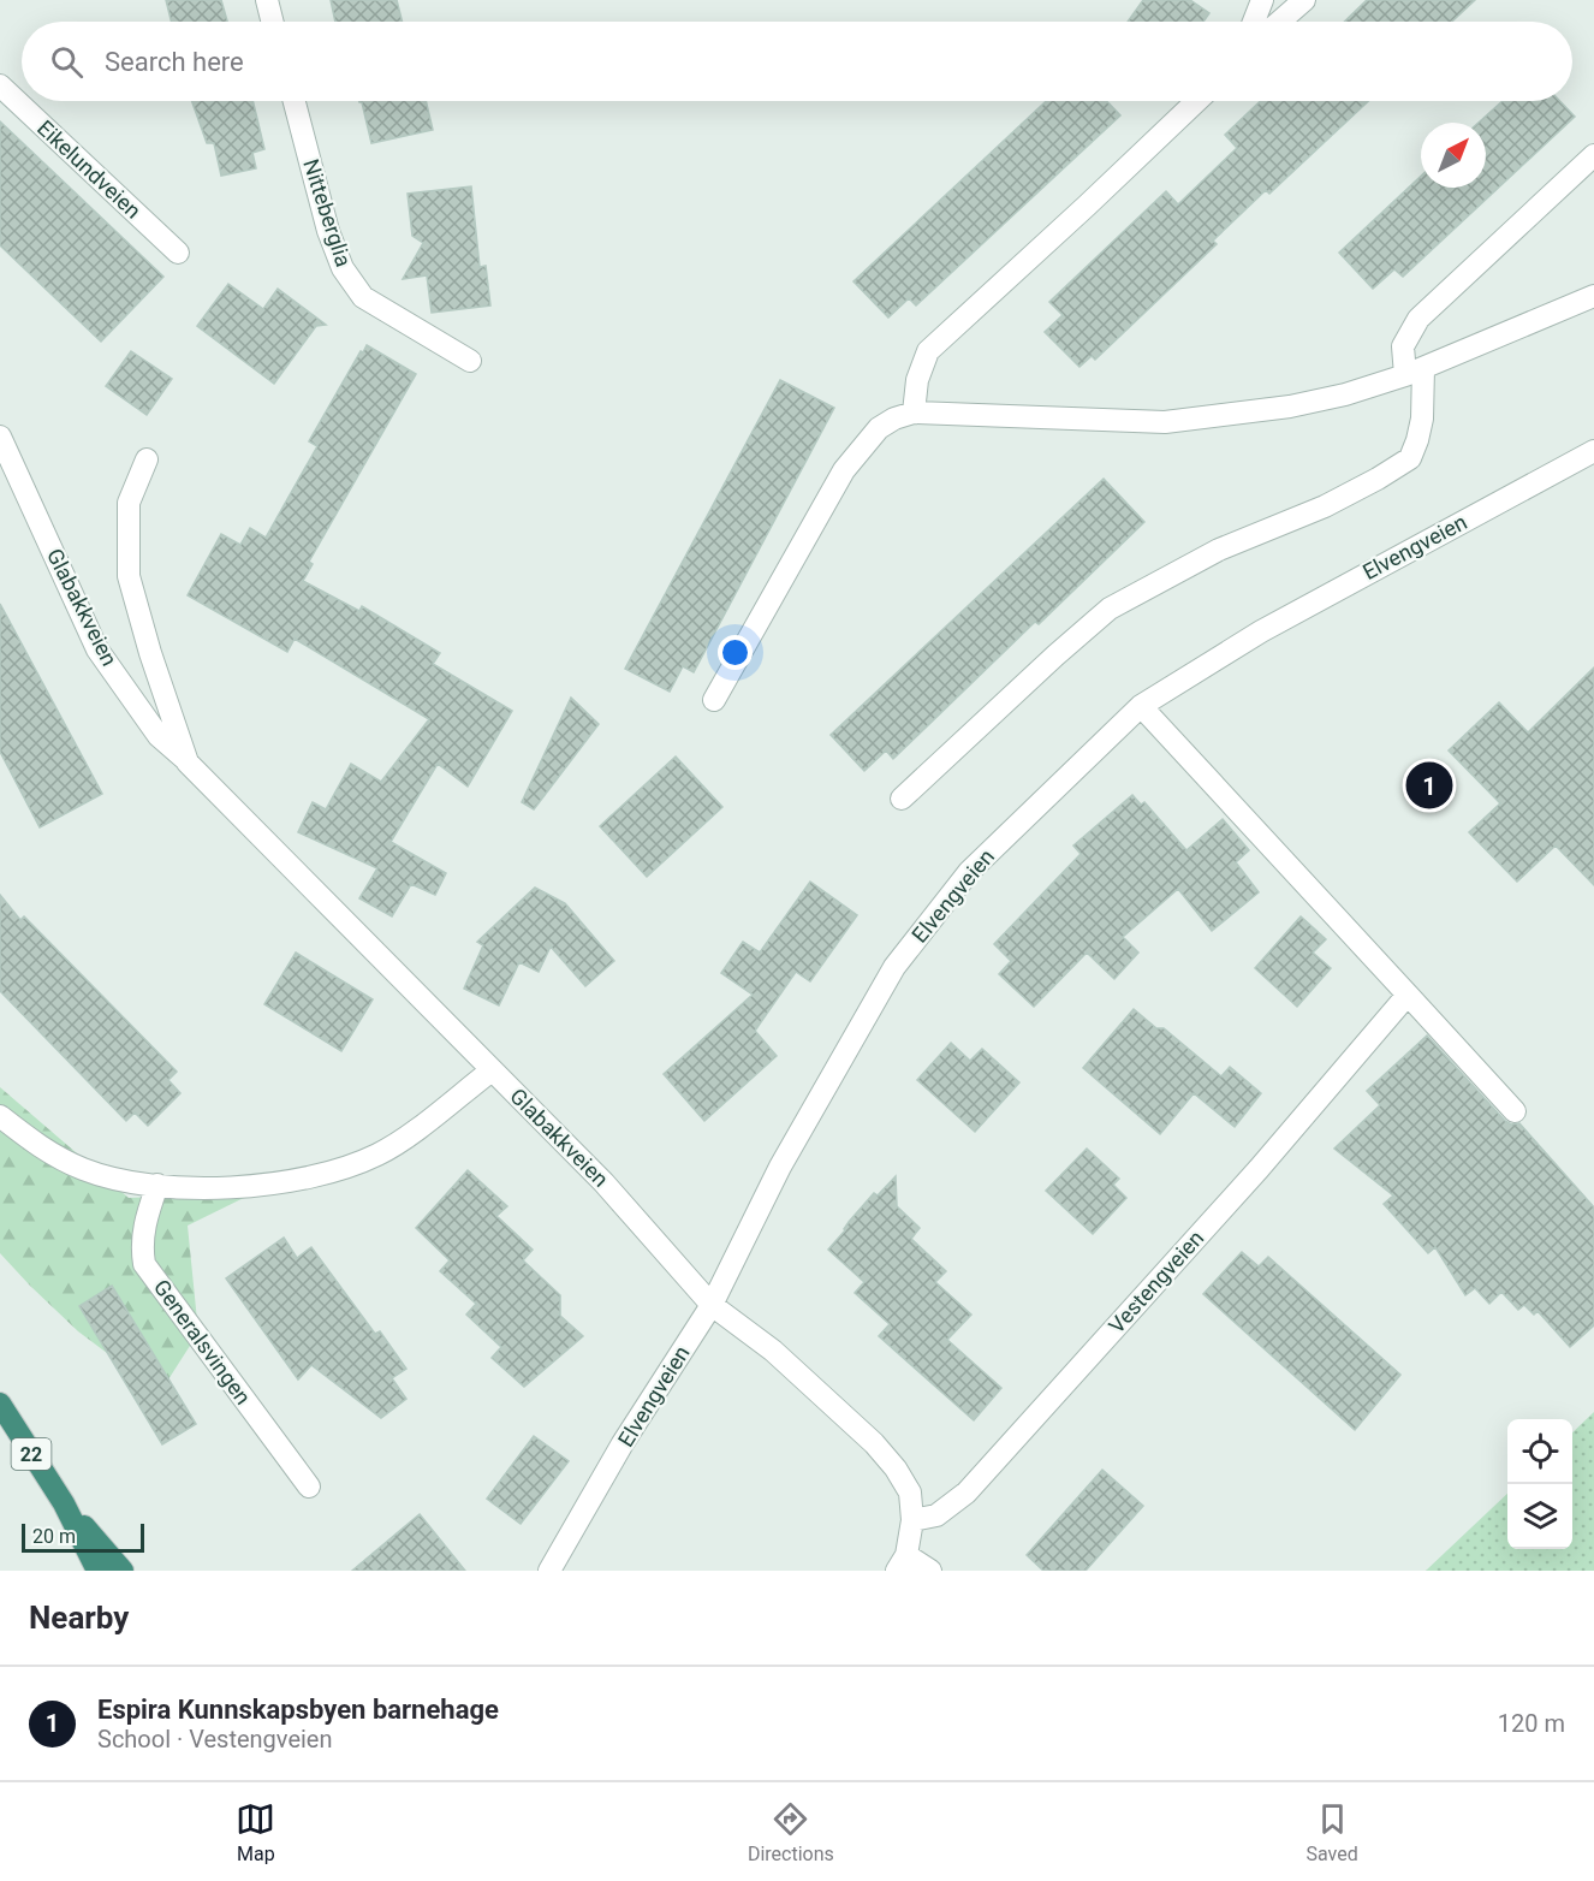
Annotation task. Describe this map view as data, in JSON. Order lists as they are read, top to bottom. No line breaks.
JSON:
{"streets":{"highway":["22"],"street":["Eikelundveien","Nitteberglia","Elvengveien","Glabakkveien","Vestengveien","Generalsvingen"]},"crossings":[["Elvengveien","Glabakkveien"],["Glabakkveien","Vestengveien"]],"scale_bar":"20 m","north":"top right","page":{"search":"Search here","pins":"1","scale":"20 m","heading":"Nearby","list":[{"mark":"1","name":"Espira Kunnskapsbyen barnehage","note":"School · Vestengveien","value":"120 m"}],"nav":["Map","Directions","Saved"]}}
